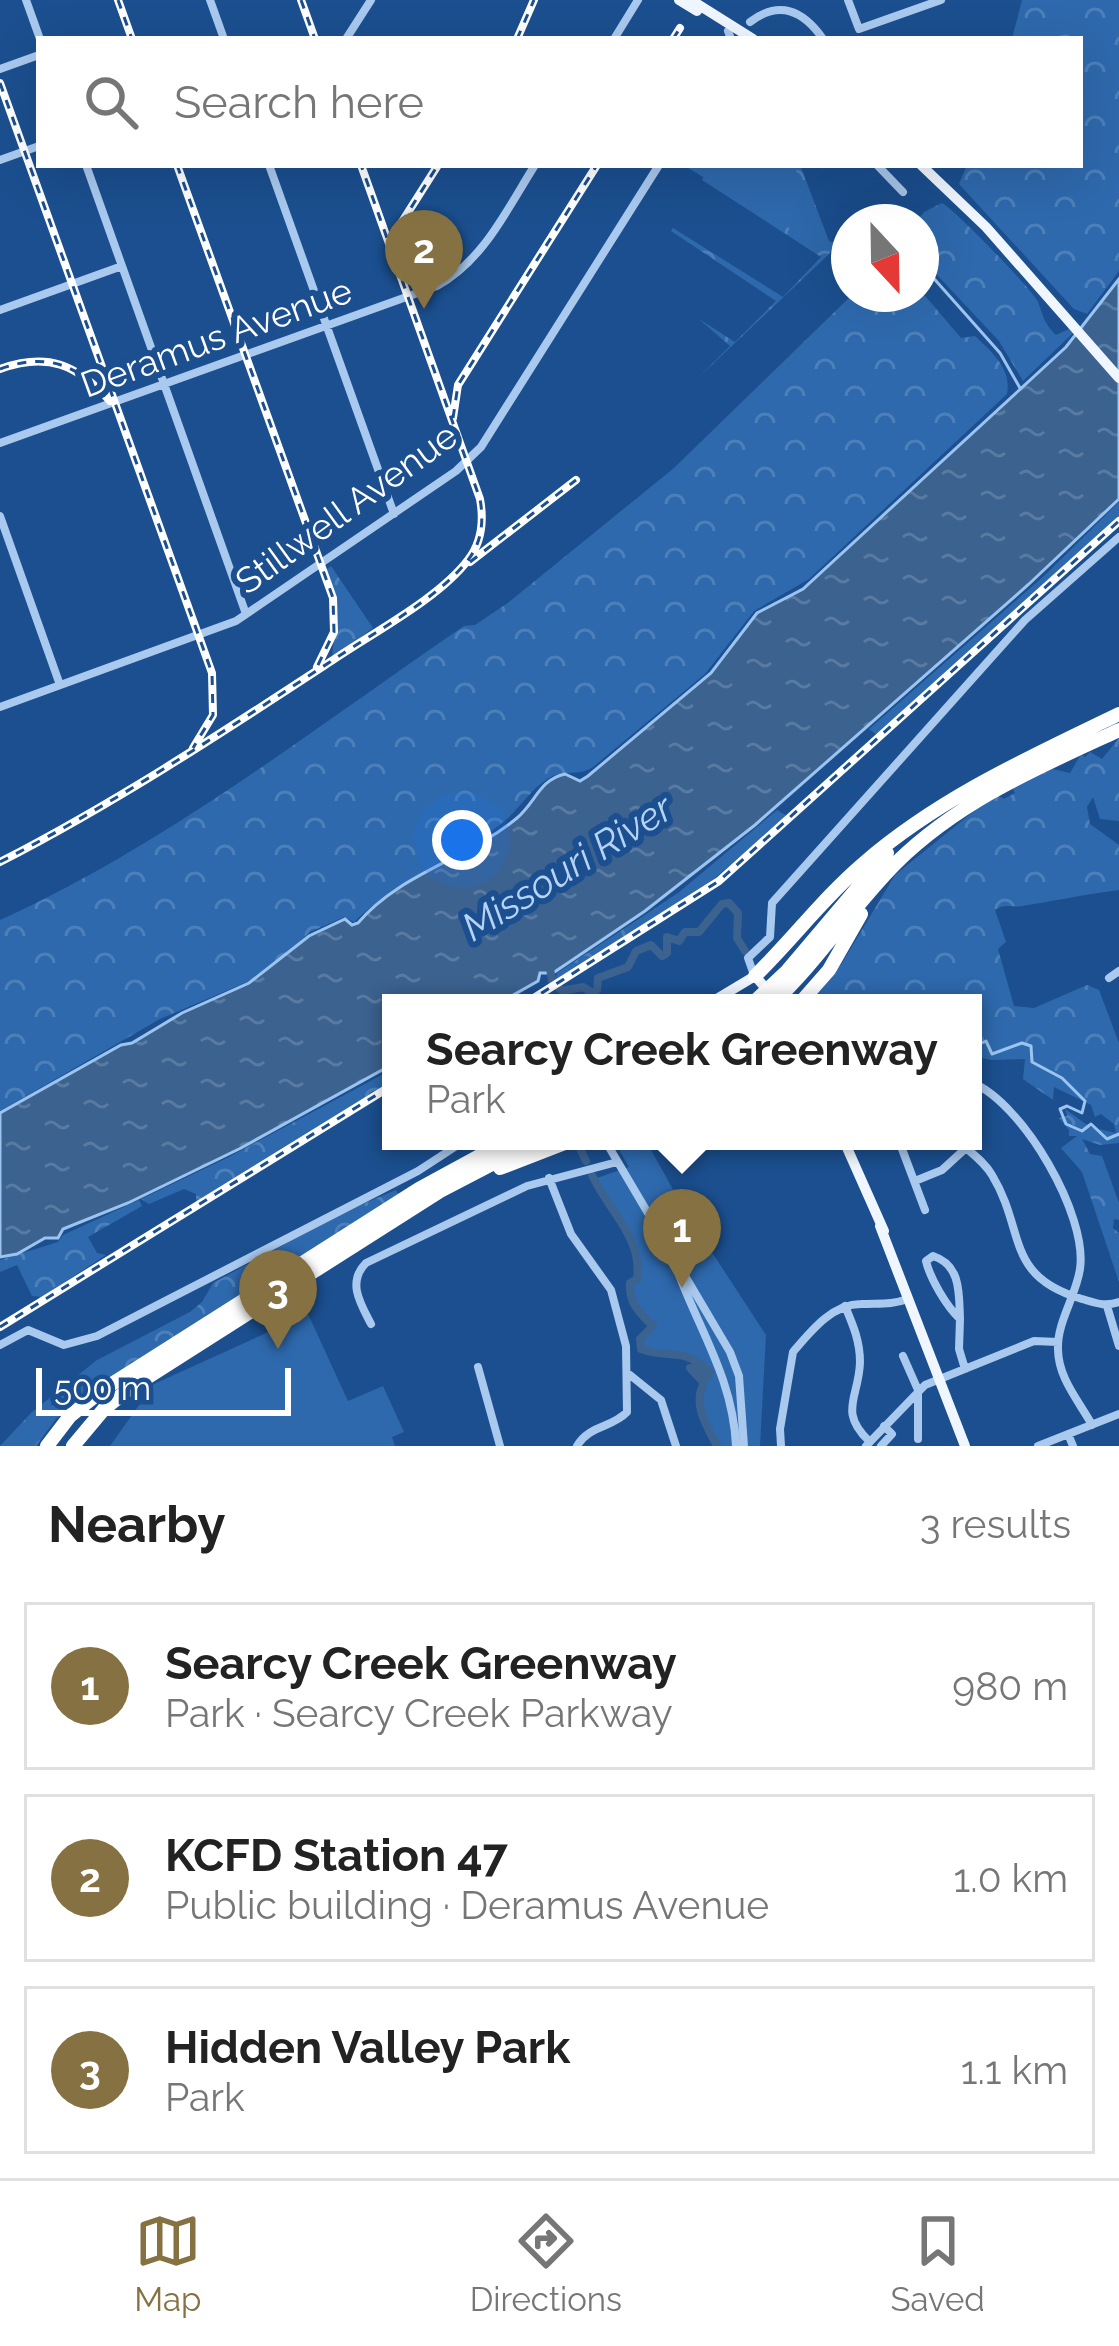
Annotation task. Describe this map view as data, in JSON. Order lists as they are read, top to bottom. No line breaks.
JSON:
{"streets":{"street":["Deramus Avenue","Stillwell Avenue"]},"water":["Missouri River"],"scale_bar":"500 m","north":"bottom","page":{"search":"Search here","pins":["2","1","3"],"popup":["Searcy Creek Greenway","Park"],"scale":"500 m","heading":["Nearby","3 results"],"list":[{"mark":"1","name":"Searcy Creek Greenway","note":"Park · Searcy Creek Parkway","value":"980 m"},{"mark":"2","name":"KCFD Station 47","note":"Public building · Deramus Avenue","value":"1.0 km"},{"mark":"3","name":"Hidden Valley Park","note":"Park","value":"1.1 km"}],"nav":["Map","Directions","Saved"]}}
